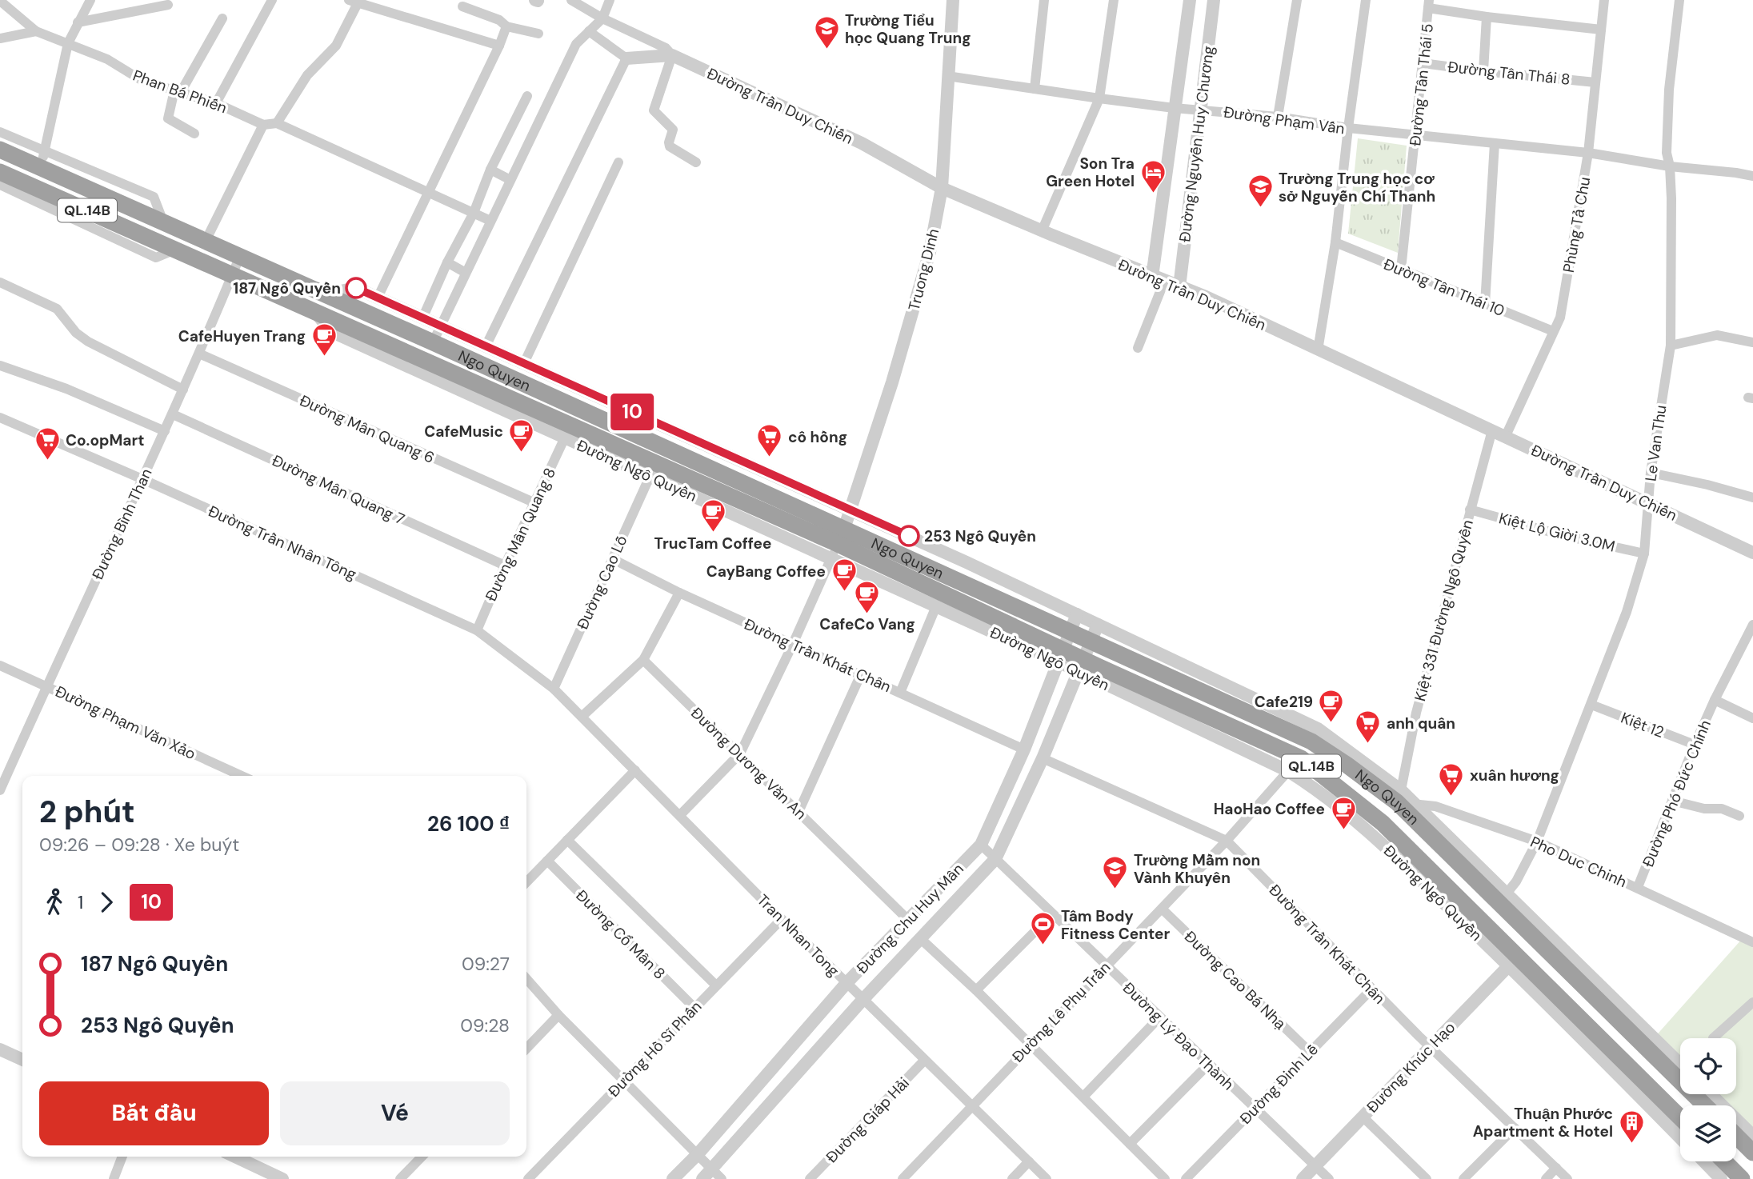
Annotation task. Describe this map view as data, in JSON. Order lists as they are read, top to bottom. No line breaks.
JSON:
{"streets":{"highway":["QL.14B","Ngo Quyen"],"street":["Đường Tân Thái 8","Đường Tân Thái 5","Phan Bá Phiến","Đường Trần Duy Chiến","Đường Phạm Vấn","Đường Nguyễn Huy Chương","Phùng Tả Chu","Truong Dinh","Đường Tân Thái 10","Đường Mân Quang 6","Le Van Thu","Đường Ngô Quyền","Đường Mân Quang 7","Đường Bình Than","Kiệt Lộ Giời 3.0M","Đường Mân Quang 8","Đường Trần Nhân Tông","Đường Cao Lỗ","Kiệt 331 Đường Ngô Quyền","Đường Trần Khát Chân","Đường Phạm Văn Xảo","Kiệt 12","Đường Dương Văn An","Đường Phó Đức Chính","Pho Duc Chinh","Đường Chu Huy Mân","Đường Cổ Mân 8","Tran Nhan Tong","Đường Cao Bá Nhạ","Đường Lê Phụ Trần","Đường Lý Đạo Thành","Đường Hồ Sĩ Phấn","Đường Khúc Hạo","Đường Đinh Lễ","Đường Giáp Hải"]},"crossings":[["Đường Tân Thái 8","Đường Tân Thái 5"],["Đường Tân Thái 8","Phùng Tả Chu"],["Đường Tân Thái 5","Đường Phạm Vấn"],["Đường Tân Thái 5","Đường Tân Thái 10"],["Đường Trần Duy Chiến","Đường Nguyễn Huy Chương"],["Đường Trần Duy Chiến","Phùng Tả Chu"],["Đường Trần Duy Chiến","Truong Dinh"],["Đường Trần Duy Chiến","Le Van Thu"],["Đường Trần Duy Chiến","Kiệt 331 Đường Ngô Quyền"],["Đường Phạm Vấn","Đường Nguyễn Huy Chương"],["Đường Phạm Vấn","Phùng Tả Chu"],["Đường Phạm Vấn","Truong Dinh"],["Đường Phạm Vấn","Le Van Thu"],["Phùng Tả Chu","Đường Tân Thái 10"],["Truong Dinh","Ngo Quyen"],["Truong Dinh","Đường Ngô Quyền"],["Ngo Quyen","Đường Ngô Quyền"],["Ngo Quyen","Đường Bình Than"],["Ngo Quyen","Kiệt 331 Đường Ngô Quyền"],["Ngo Quyen","Đường Chu Huy Mân"],["Ngo Quyen","Đường Khúc Hạo"],["Đường Mân Quang 6","Đường Bình Than"],["Đường Mân Quang 6","Đường Mân Quang 8"],["Le Van Thu","Kiệt Lộ Giời 3.0M"],["Le Van Thu","Kiệt 12"],["Le Van Thu","Pho Duc Chinh"],["Đường Ngô Quyền","Đường Mân Quang 8"],["Đường Ngô Quyền","Đường Cao Lỗ"],["Đường Ngô Quyền","Đường Chu Huy Mân"],["Đường Ngô Quyền","Đường Lê Phụ Trần"],["Đường Ngô Quyền","Đường Khúc Hạo"],["Đường Mân Quang 7","Đường Bình Than"],["Đường Mân Quang 7","Đường Mân Quang 8"],["Đường Bình Than","Đường Trần Nhân Tông"],["Đường Bình Than","Đường Phạm Văn Xảo"],["Kiệt Lộ Giời 3.0M","Kiệt 331 Đường Ngô Quyền"],["Đường Mân Quang 8","Đường Trần Nhân Tông"],["Đường Trần Nhân Tông","Đường Cao Lỗ"],["Đường Trần Nhân Tông","Tran Nhan Tong"],["Đường Cao Lỗ","Đường Trần Khát Chân"],["Đường Cao Lỗ","Tran Nhan Tong"],["Đường Trần Khát Chân","Đường Chu Huy Mân"],["Đường Trần Khát Chân","Đường Lê Phụ Trần"],["Đường Trần Khát Chân","Đường Khúc Hạo"],["Đường Trần Khát Chân","Đường Đinh Lễ"],["Kiệt 12","Đường Phó Đức Chính"],["Đường Dương Văn An","Đường Chu Huy Mân"],["Đường Phó Đức Chính","Pho Duc Chinh"],["Đường Chu Huy Mân","Tran Nhan Tong"],["Đường Chu Huy Mân","Đường Lý Đạo Thành"],["Đường Cổ Mân 8","Đường Hồ Sĩ Phấn"],["Tran Nhan Tong","Đường Lê Phụ Trần"],["Tran Nhan Tong","Đường Hồ Sĩ Phấn"],["Tran Nhan Tong","Đường Giáp Hải"],["Đường Cao Bá Nhạ","Đường Lê Phụ Trần"],["Đường Cao Bá Nhạ","Đường Đinh Lễ"],["Đường Lê Phụ Trần","Đường Lý Đạo Thành"],["Đường Lý Đạo Thành","Đường Khúc Hạo"],["Đường Lý Đạo Thành","Đường Đinh Lễ"]],"places":{"school or university":["Trường Tiểu học Quang Trung","Trường Trung học cơ sở Nguyễn Chí Thanh","Trường Mầm non Vành Khuyên"],"hotel":["Son Tra Green Hotel"],"other":["187 Ngô Quyền","253 Ngô Quyền"],"cafe":["CafeHuyen Trang","CafeMusic","TrucTam Coffee","CayBang Coffee","CafeCo Vang","Cafe219","HaoHao Coffee"],"supermarket":["cô hồng","Co.opMart","anh quân","xuân hương"],"sports":["Tâm Body Fitness Center"],"building":["Thuận Phước Apartment & Hotel"]},"lines":["bus line 10"],"page":{"on_map":"10","heading":["2 phút","09:26 – 09:28 · Xe buýt","26 100 ₫"],"legs":["1","10"],"list":[{"name":"187 Ngô Quyền","value":"09:27"},{"name":"253 Ngô Quyền","value":"09:28"}],"buttons":["Bắt đầu","Vé"]}}
